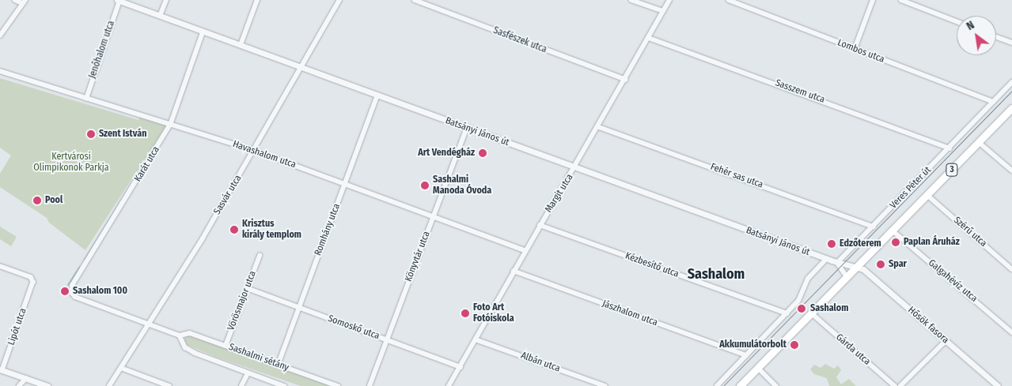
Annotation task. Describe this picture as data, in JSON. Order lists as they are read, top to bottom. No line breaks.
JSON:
{"streets":{"main road":["3","Veres Péter út"],"street":["Sasfészek utca","Jenőhalom utca","Lombos utca","Sasszem utca","Batsányi János út","Havashalom utca","Karát utca","Fehér sas utca","Margit utca","Sasvár utca","Romhány utca","Szérű utca","Könyvtár utca","Kézbesítő utca","Galgahévíz utca","Vörösmajor utca","Jászhalom utca","Hősök fasora","Lipót utca","Somoskő utca","Gárda utca","Sashalmi sétány","Albán utca"]},"crossings":[["Sasfészek utca","Margit utca"],["Jenőhalom utca","Batsányi János út"],["Jenőhalom utca","Havashalom utca"],["Lombos utca","Veres Péter út"],["Sasszem utca","Veres Péter út"],["Sasszem utca","Margit utca"],["Batsányi János út","Karát utca"],["Batsányi János út","Veres Péter út"],["Batsányi János út","Margit utca"],["Batsányi János út","Sasvár utca"],["Batsányi János út","Romhány utca"],["Batsányi János út","Könyvtár utca"],["Batsányi János út","Hősök fasora"],["Havashalom utca","Karát utca"],["Havashalom utca","Margit utca"],["Havashalom utca","Sasvár utca"],["Havashalom utca","Romhány utca"],["Havashalom utca","Könyvtár utca"],["Karát utca","Sashalmi sétány"],["Fehér sas utca","Veres Péter út"],["Fehér sas utca","Margit utca"],["Veres Péter út","Szérű utca"],["Veres Péter út","Galgahévíz utca"],["Veres Péter út","Hősök fasora"],["Veres Péter út","Gárda utca"],["Margit utca","Kézbesítő utca"],["Margit utca","Jászhalom utca"],["Margit utca","Somoskő utca"],["Margit utca","Albán utca"],["Sasvár utca","Sashalmi sétány"],["Romhány utca","Somoskő utca"],["Romhány utca","Sashalmi sétány"],["Könyvtár utca","Somoskő utca"],["Vörösmajor utca","Somoskő utca"],["Vörösmajor utca","Sashalmi sétány"]],"districts":["Sashalom"],"parks":["Kertvárosi Olimpikonok Parkja"],"places":["Szent István","Art Vendégház","Sashalmi Manoda Óvoda","Pool","Krisztus király templom","Paplan Áruház","Edzőterem","Spar","Sashalom 100","Sashalom","Foto Art Fotóiskola","Akkumulátorbolt"],"north":"top left"}
